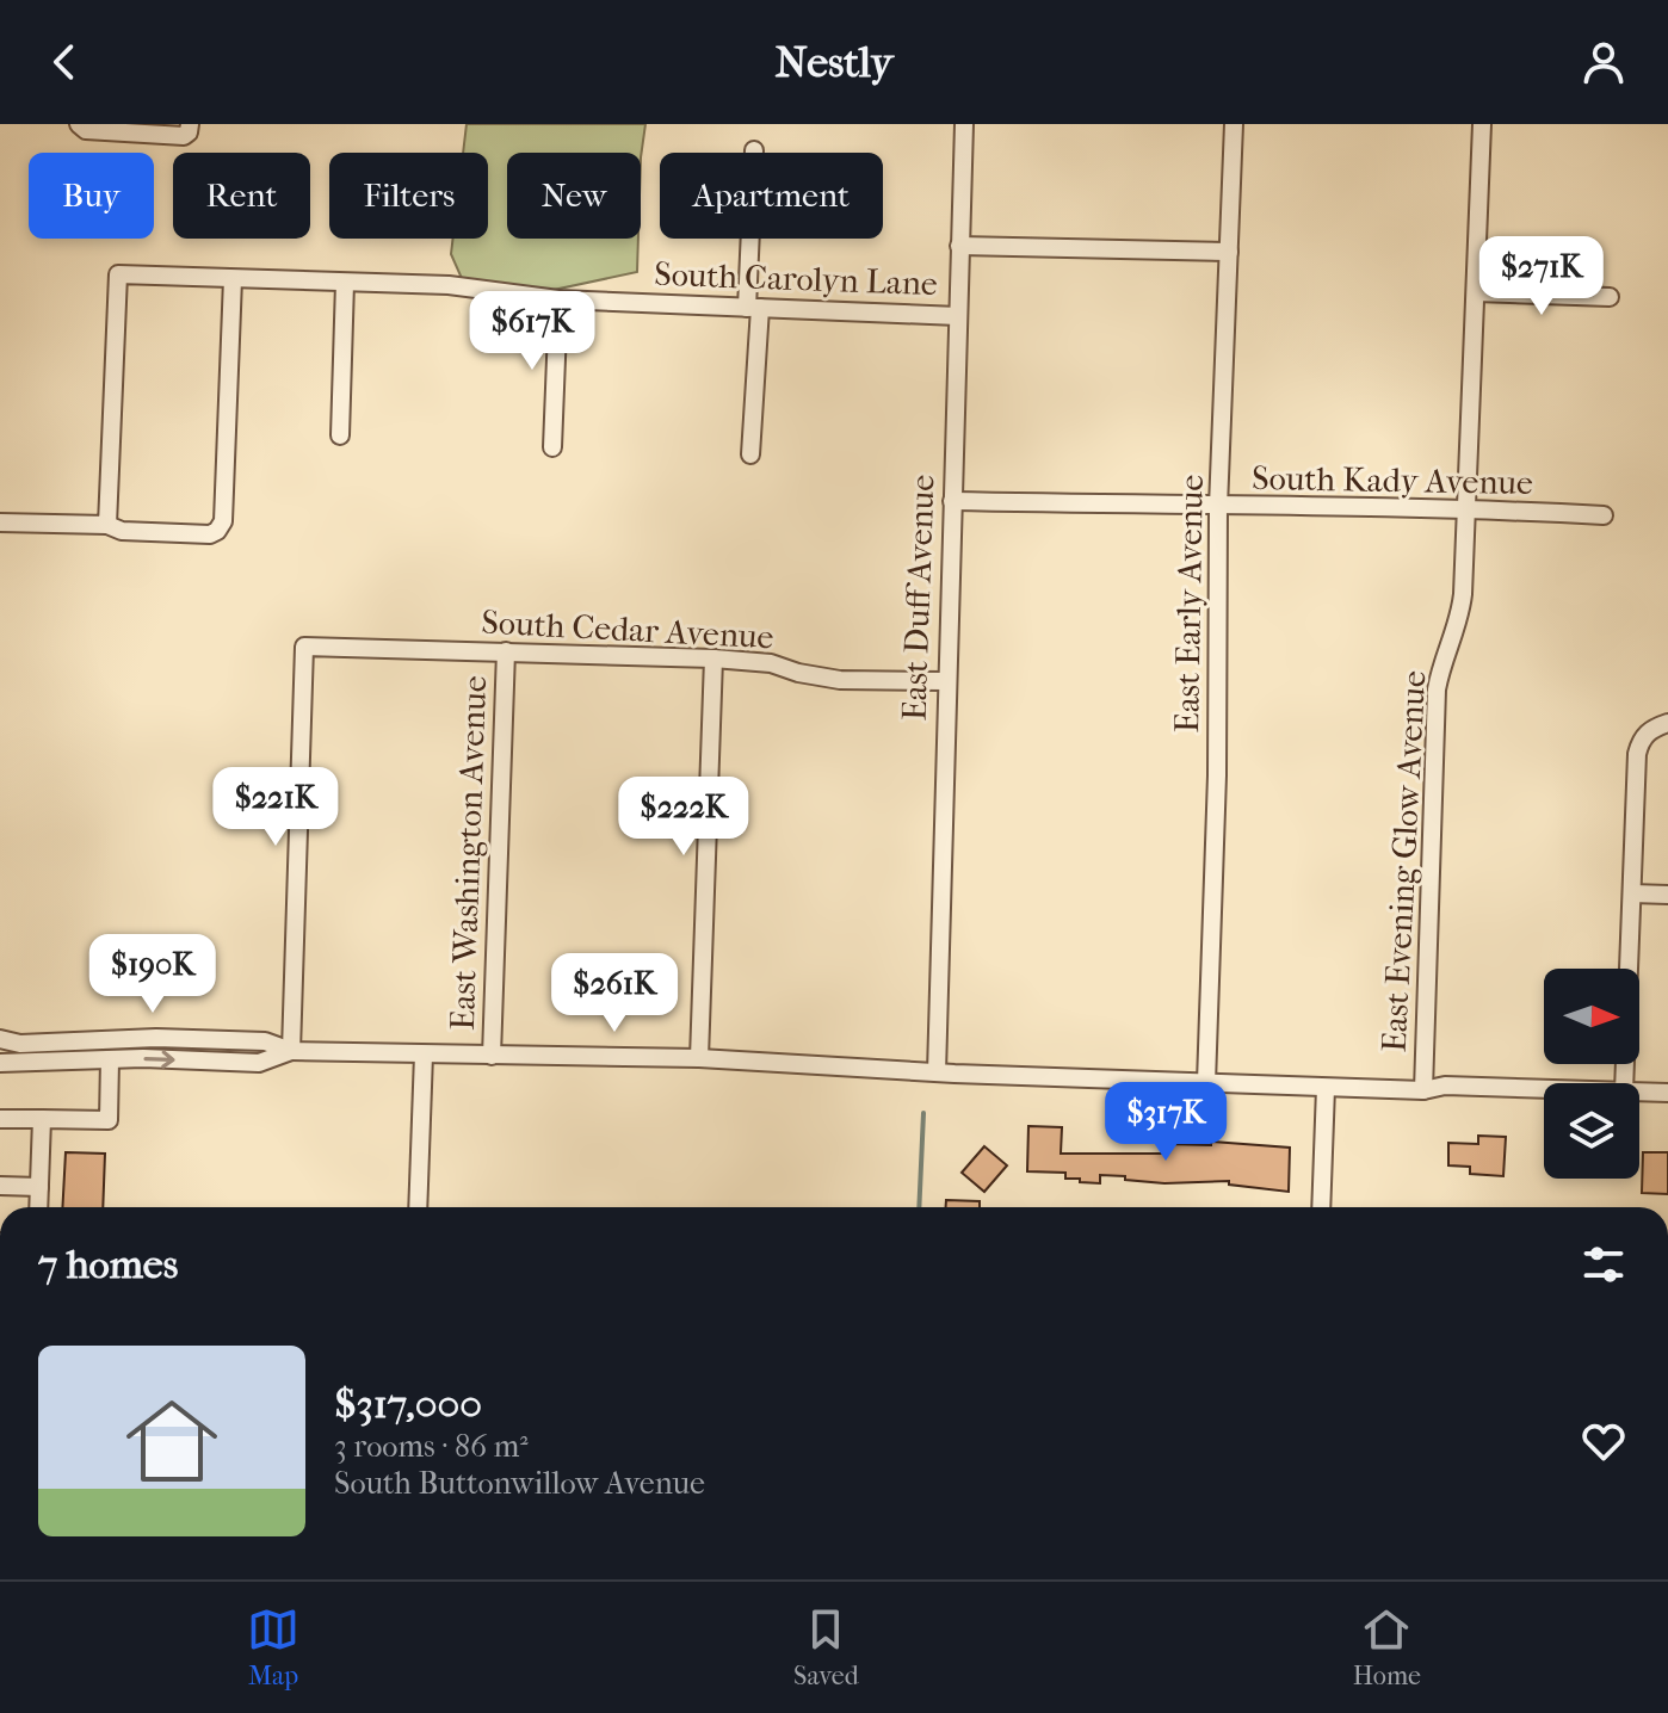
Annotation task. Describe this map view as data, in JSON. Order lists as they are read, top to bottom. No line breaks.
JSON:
{"streets":{"street":["South Carolyn Lane","South Kady Avenue","East Duff Avenue","East Early Avenue","South Cedar Avenue","East Washington Avenue","East Evening Glow Avenue"]},"crossings":[["South Carolyn Lane","East Duff Avenue"],["South Kady Avenue","East Duff Avenue"],["South Kady Avenue","East Early Avenue"],["South Kady Avenue","East Evening Glow Avenue"],["East Duff Avenue","South Cedar Avenue"],["South Cedar Avenue","East Washington Avenue"]],"north":"right","page":{"header":"Nestly","chip":["Buy","Rent","Filters","New","Apartment"],"price":["$271K","$617K","$221K","$222K","$190K","$261K","$317K"],"heading":"7 homes","list":[{"name":"$317,000","note":"3 rooms · 86 m² · South Buttonwillow Avenue"}],"tabs":["Map","Saved","Home"]}}
